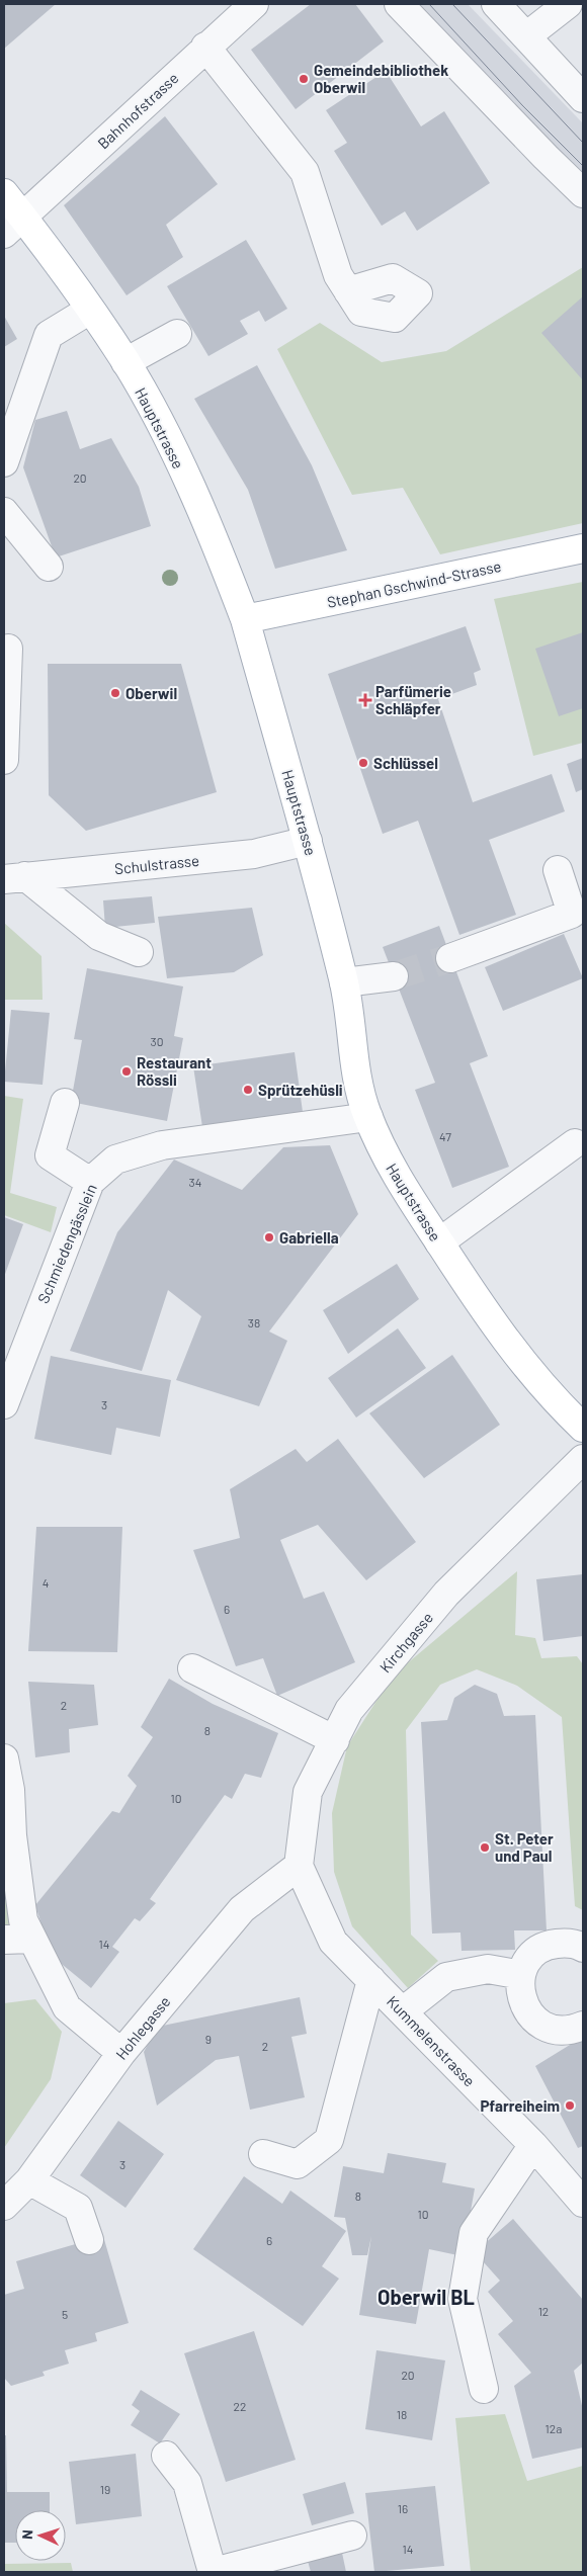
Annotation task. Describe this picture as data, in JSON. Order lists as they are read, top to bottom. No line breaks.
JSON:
{"streets":{"main road":["Hauptstrasse","Stephan Gschwind-Strasse"],"street":["Bahnhofstrasse","Schulstrasse","Schmiedengässlein","Kirchgasse","Hohlegasse","Kummelenstrasse"]},"crossings":[["Bahnhofstrasse","Hauptstrasse"],["Hauptstrasse","Stephan Gschwind-Strasse"],["Hauptstrasse","Schulstrasse"],["Hauptstrasse","Schmiedengässlein"],["Kirchgasse","Hohlegasse"],["Kirchgasse","Kummelenstrasse"],["Hohlegasse","Kummelenstrasse"]],"districts":["Oberwil BL"],"places":{"other":["Gemeindebibliothek Oberwil","Oberwil","Schlüssel","Restaurant Rössli","Sprützehüsli","Gabriella","St. Peter und Paul","Pfarreiheim"],"health":["Parfümerie Schläpfer"]},"house_numbers":["20","30","47","34","38","3","4","6","2","8","10","14","9","2","3","8","10","6","12","5","20","22","18","12a","19","16","14"],"north":"left"}
